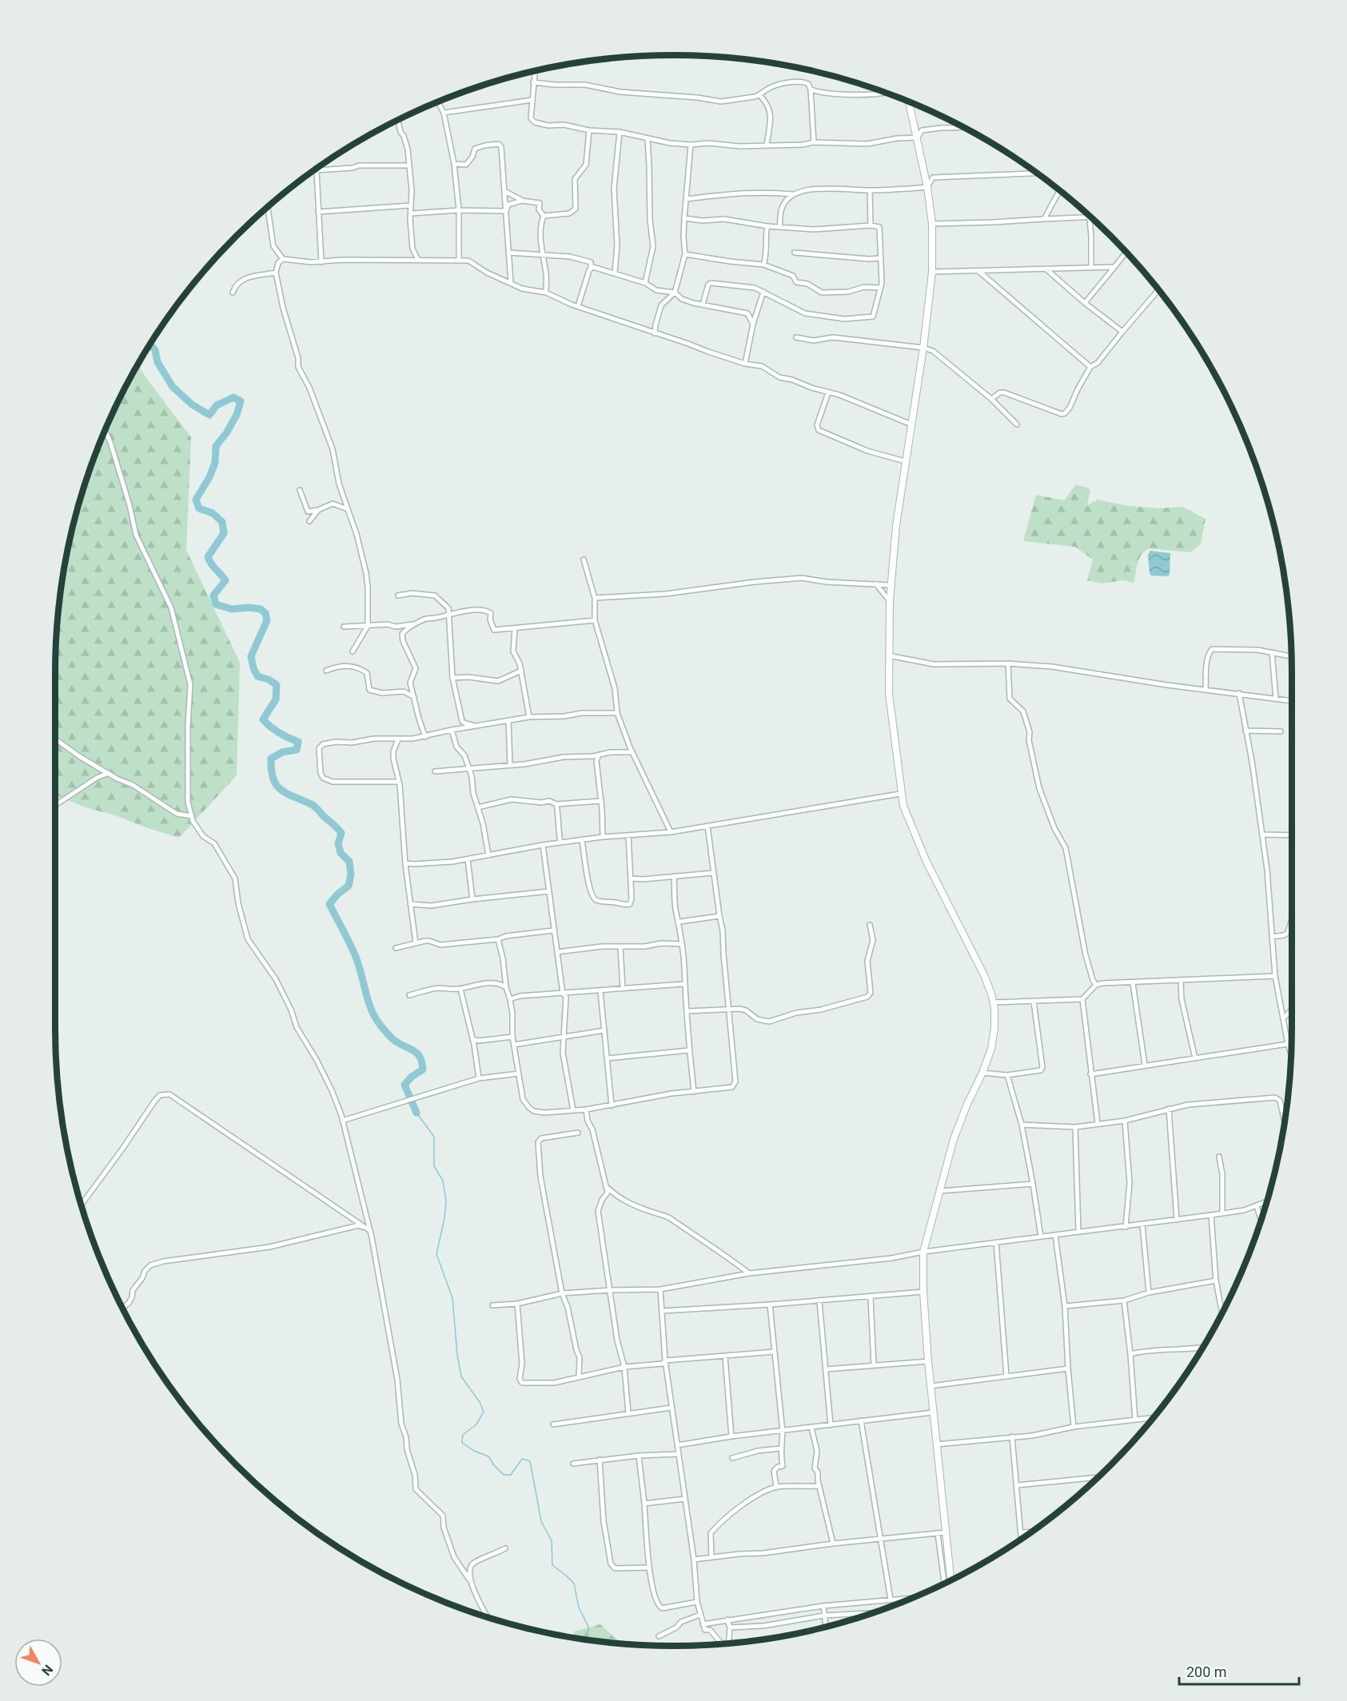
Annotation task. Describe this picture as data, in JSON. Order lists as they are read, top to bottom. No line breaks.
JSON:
{"scale_bar":"200 m","north":"bottom right"}
